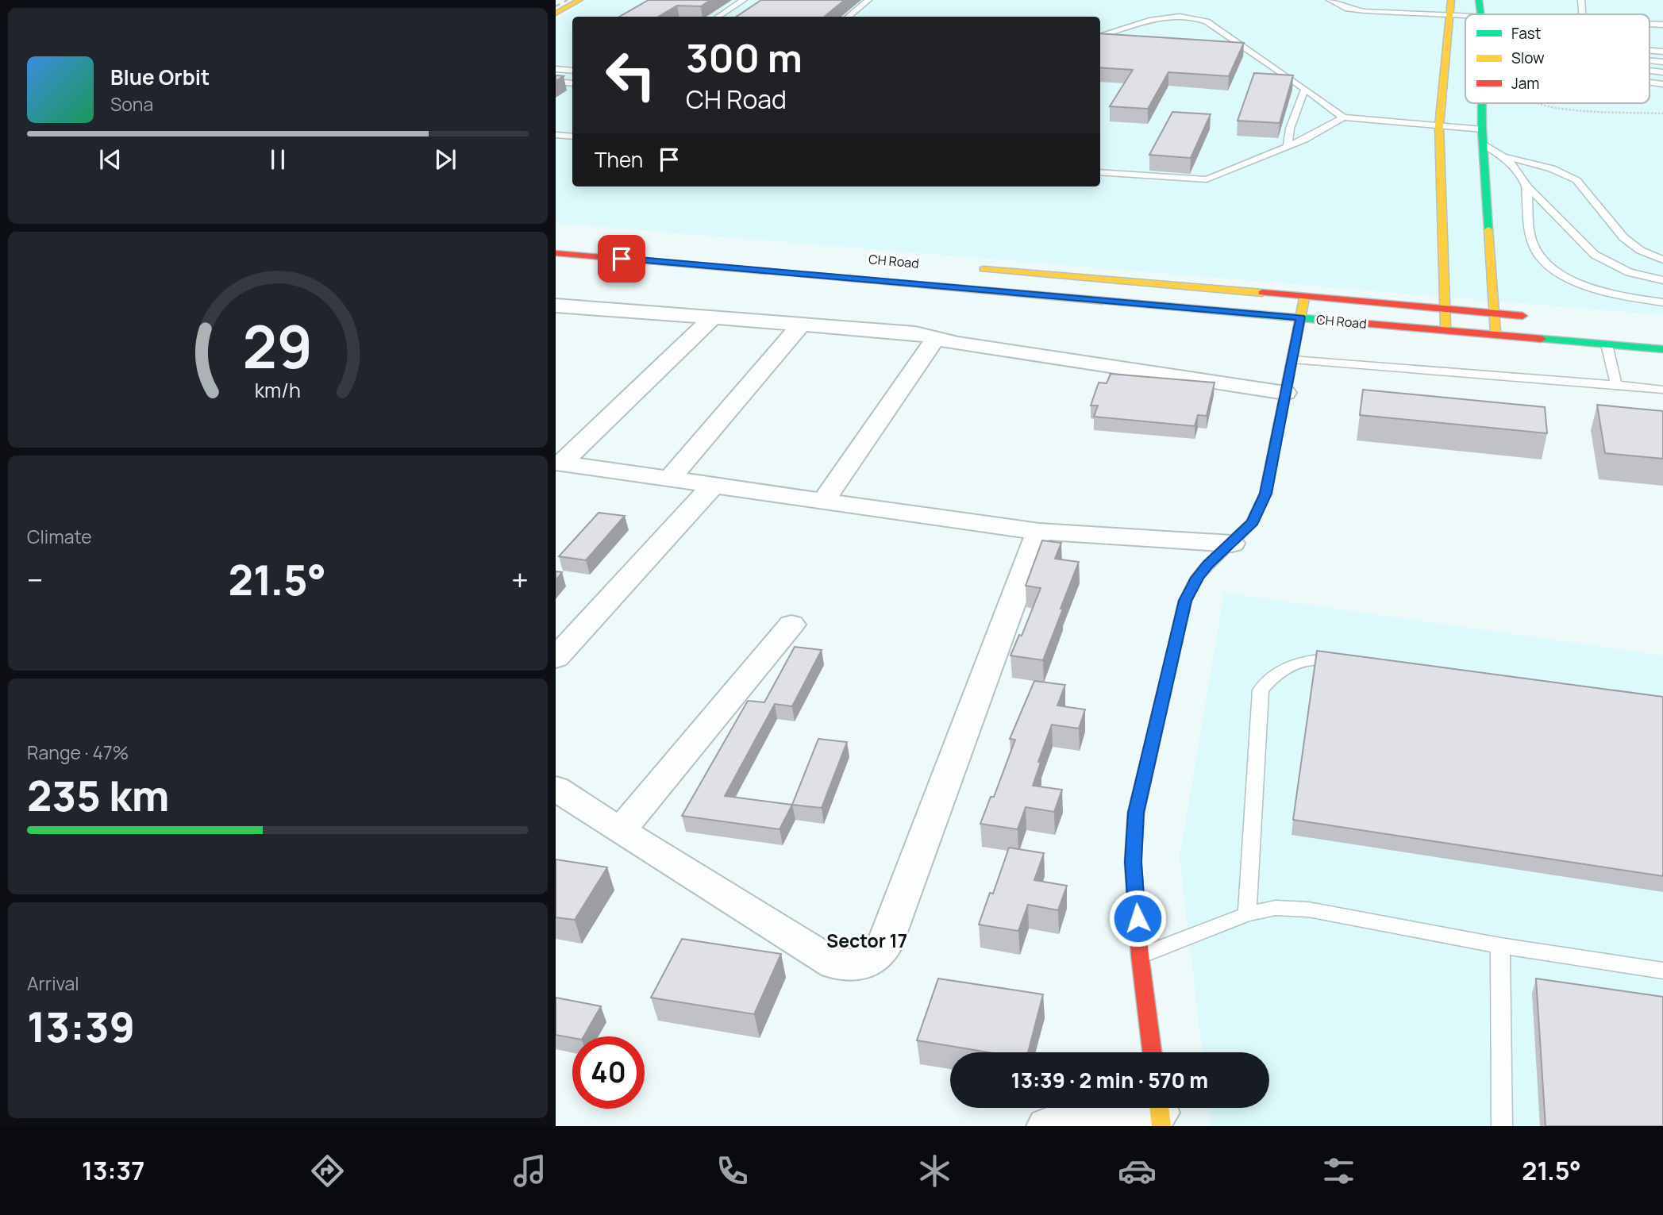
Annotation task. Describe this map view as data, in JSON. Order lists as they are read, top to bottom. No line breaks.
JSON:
{"streets":{"street":["CH Road"]},"districts":["Sector 17"],"legend":["Fast","Slow","Jam"],"page":{"turn":["300 m","CH Road"],"song":["Blue Orbit","Sona"],"then":"Then","tile":["Climate",["Range · 47%","235 km"],["Arrival","13:39"]],"heat":["−","21.5°","+"],"limit":"40","trip":"13:39 · 2 min · 570 m","tabs":["13:37","21.5°"],"gauge":["29","km/h"]}}
